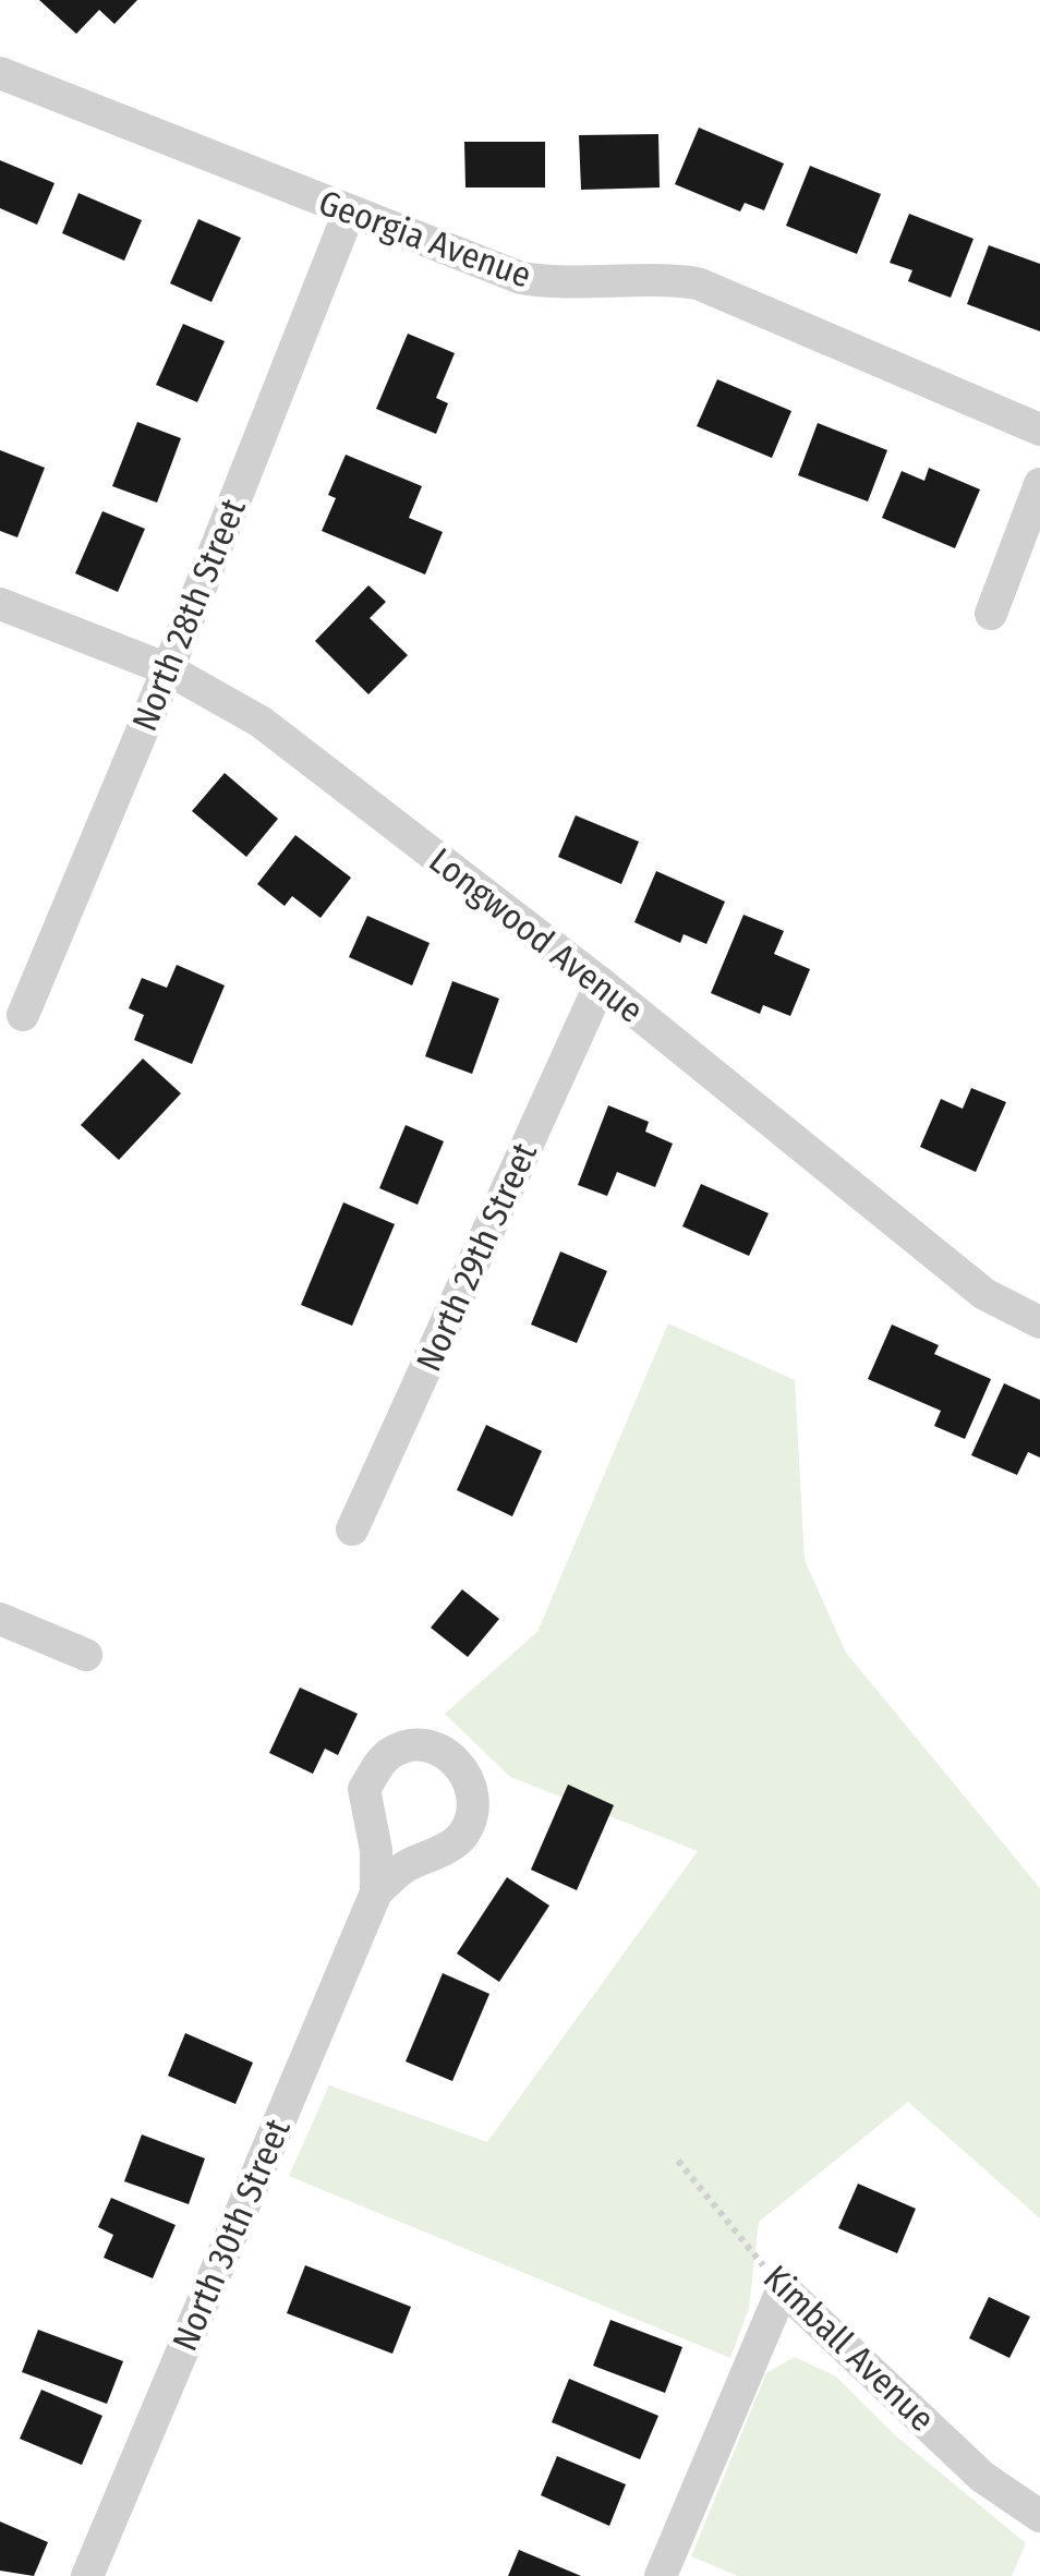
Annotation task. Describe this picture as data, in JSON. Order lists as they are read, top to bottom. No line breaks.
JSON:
{"streets":{"street":["Georgia Avenue","North 28th Street","Longwood Avenue","North 29th Street","North 30th Street","Kimball Avenue"]},"crossings":[["Georgia Avenue","North 28th Street"],["North 28th Street","Longwood Avenue"],["Longwood Avenue","North 29th Street"]]}
